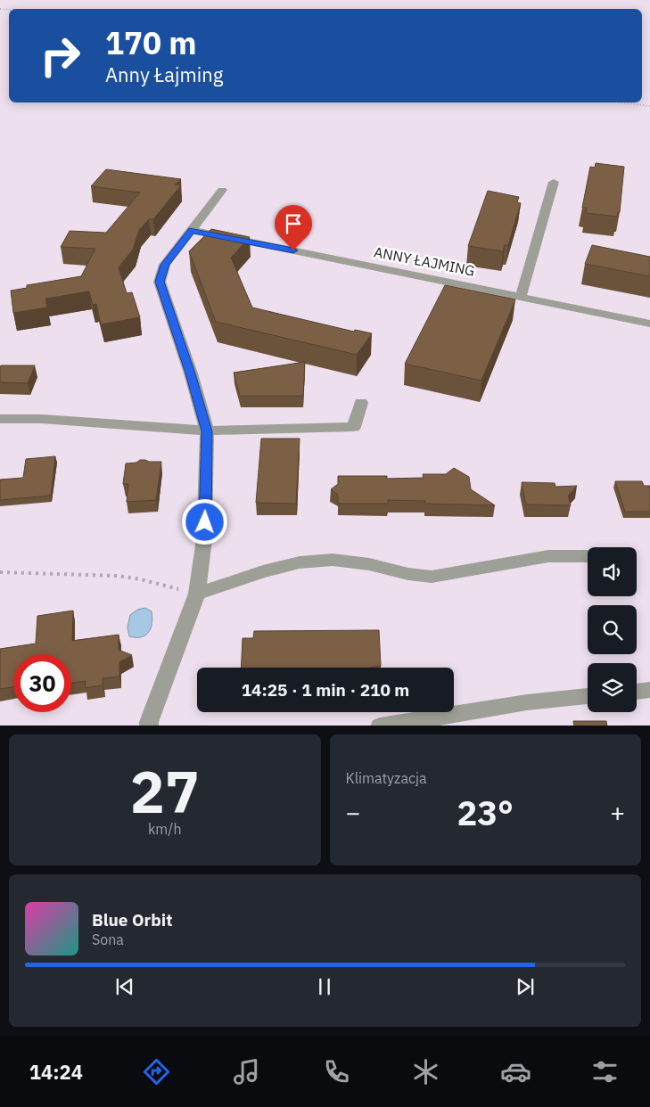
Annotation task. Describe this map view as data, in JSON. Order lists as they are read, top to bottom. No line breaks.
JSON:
{"streets":{"street":["ANNY ŁAJMING"]},"page":{"turn":["170 m","Anny Łajming"],"limit":"30","trip":"14:25 · 1 min · 210 m","tile":[["27","km/h"],"Klimatyzacja"],"heat":["−","23°","+"],"song":["Blue Orbit","Sona"],"tabs":"14:24"}}
